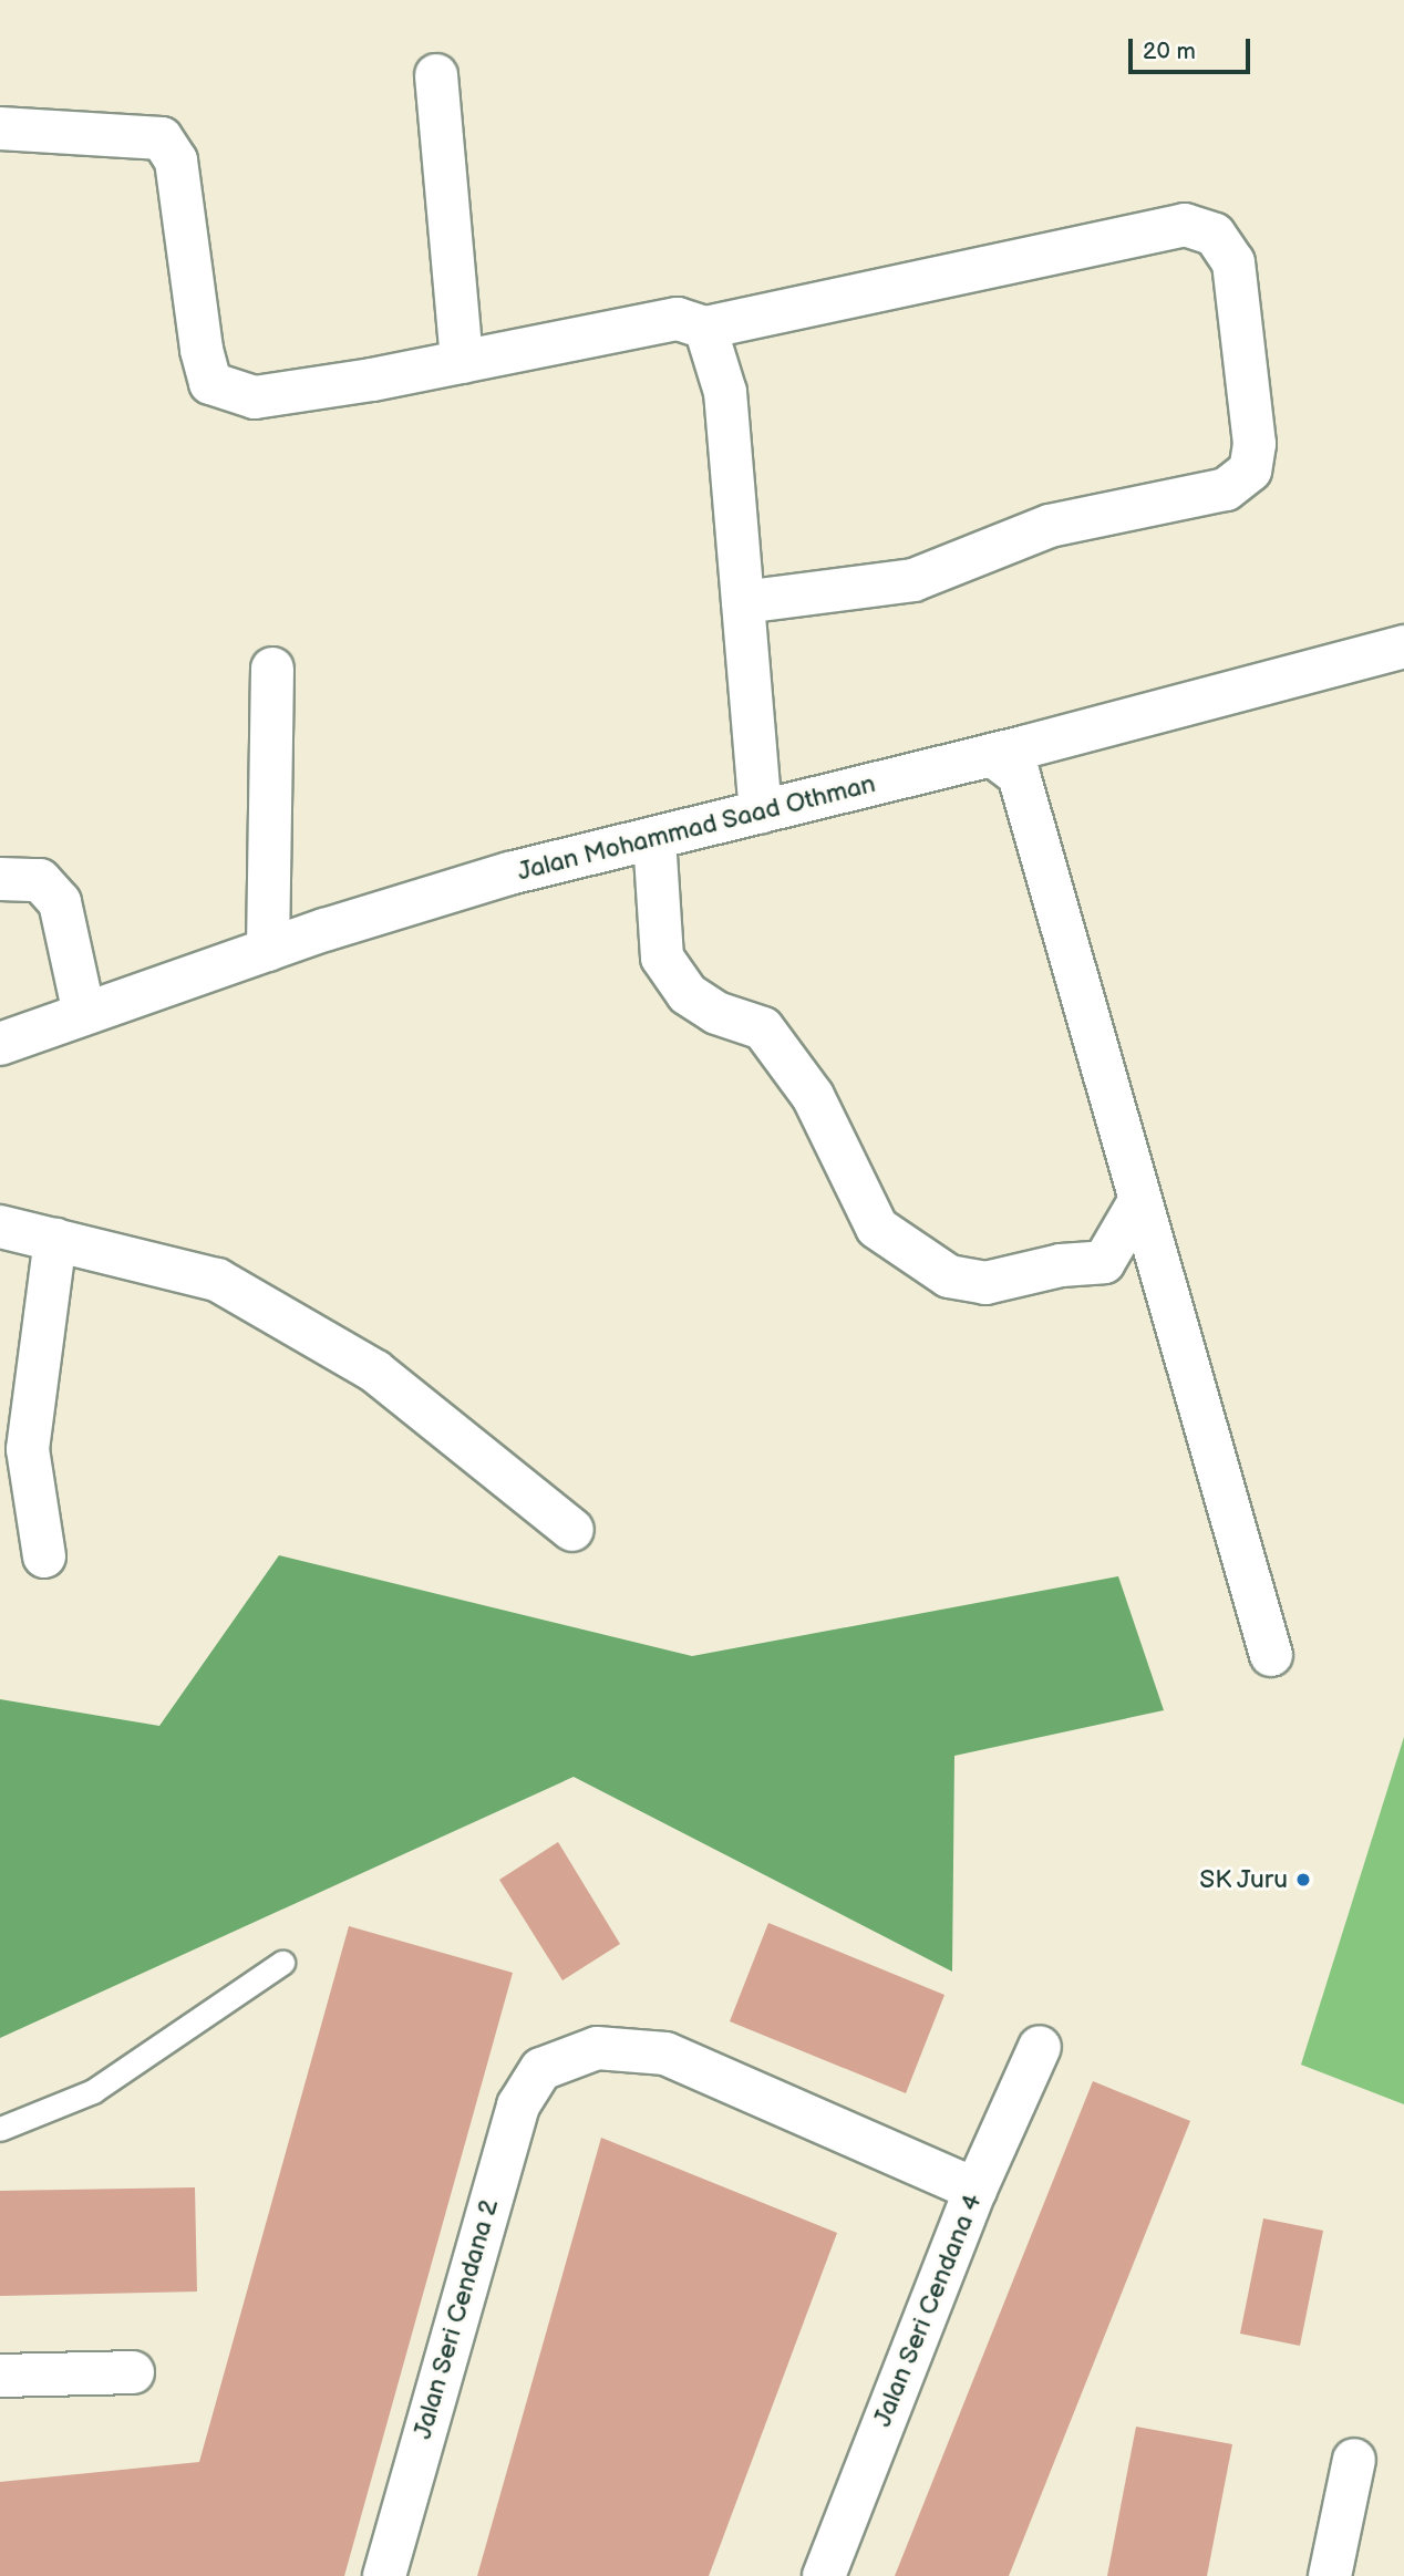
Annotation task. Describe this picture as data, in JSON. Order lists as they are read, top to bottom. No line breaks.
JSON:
{"streets":{"street":["Jalan Mohammad Saad Othman","Jalan Seri Cendana 4","Jalan Seri Cendana 2"]},"crossings":[["Jalan Seri Cendana 4","Jalan Seri Cendana 2"]],"places":["SK Juru"],"scale_bar":"20 m"}
